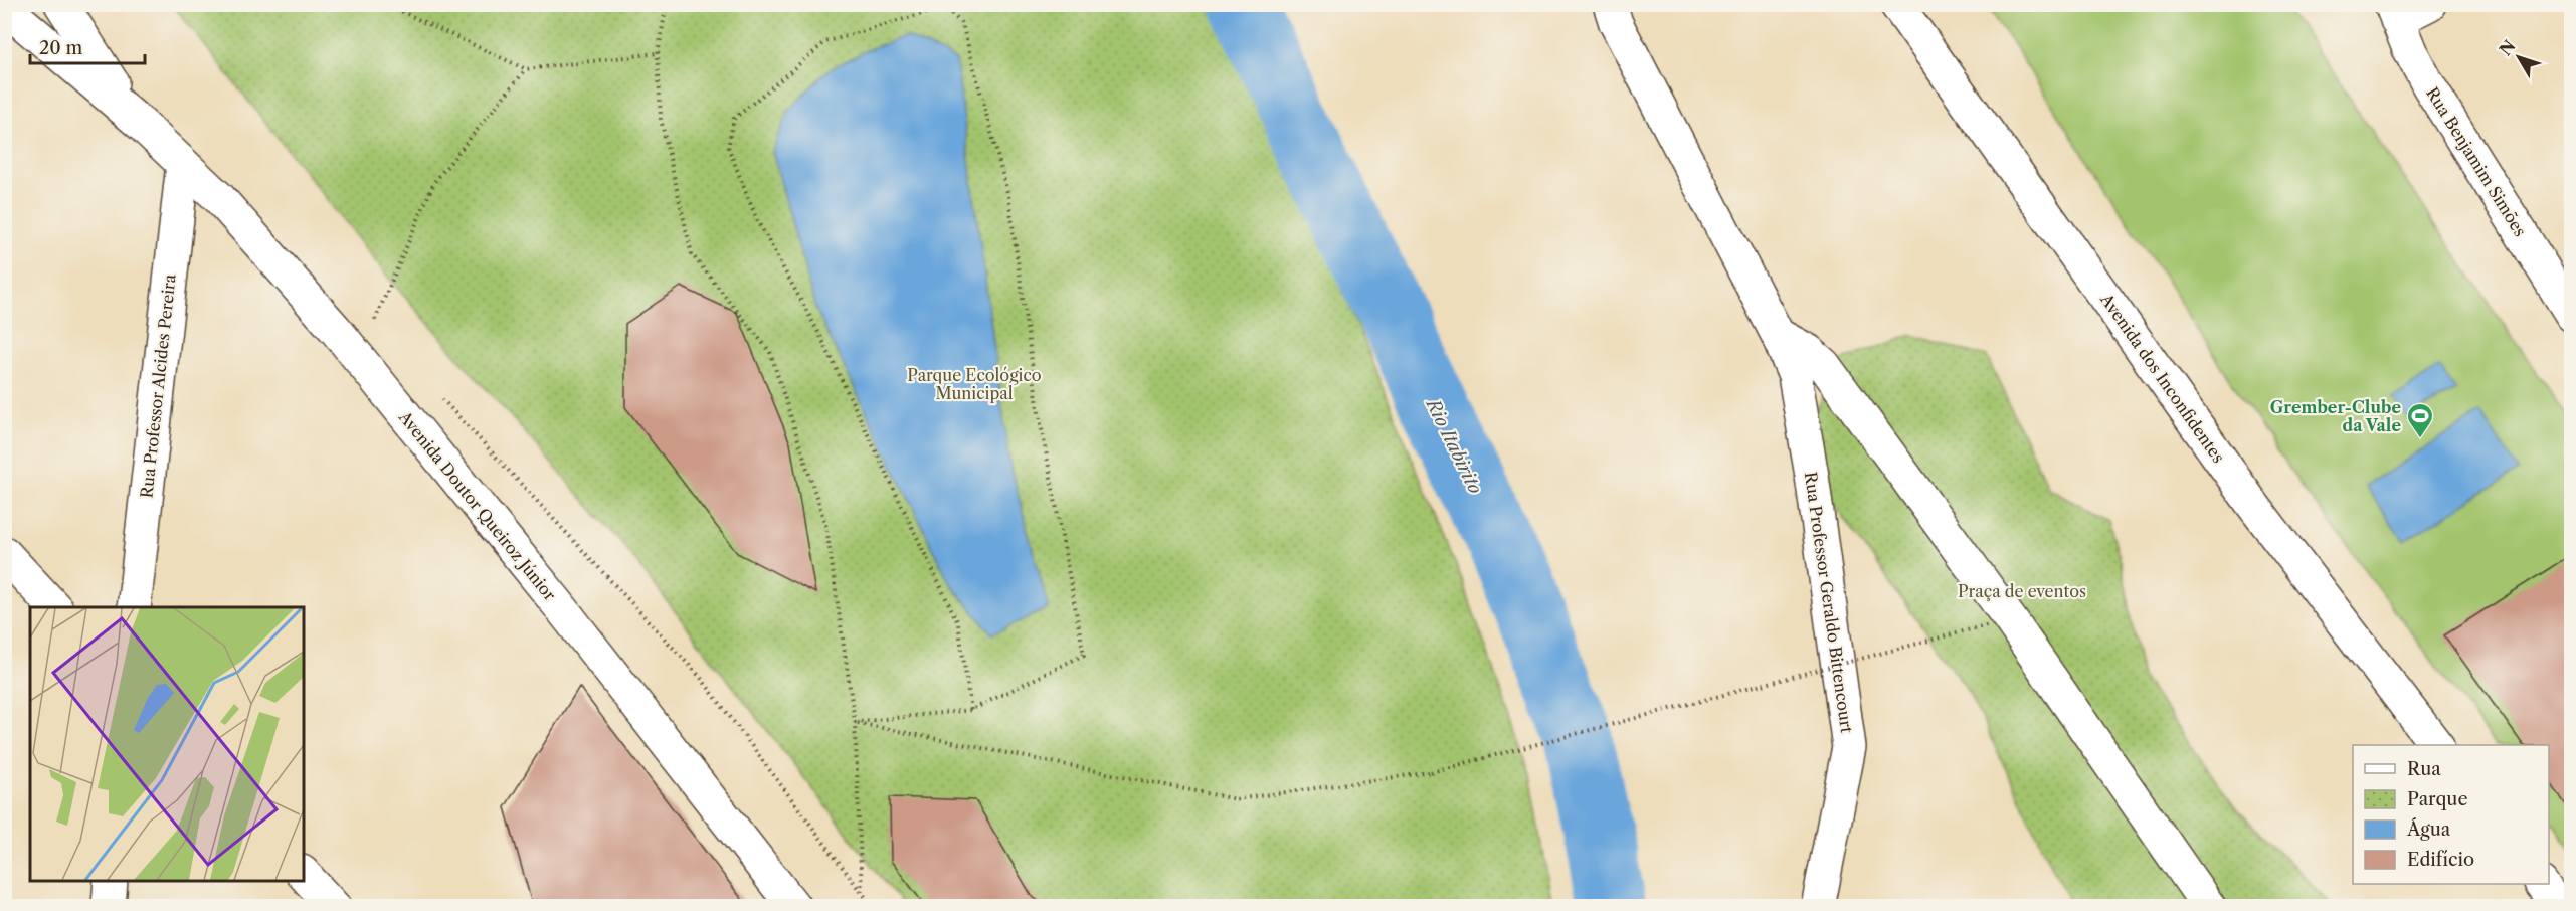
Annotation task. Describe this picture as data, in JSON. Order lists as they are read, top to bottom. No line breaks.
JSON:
{"streets":{"main road":["Rua Benjamim Simões","Avenida dos Inconfidentes","Rua Professor Alcides Pereira","Avenida Doutor Queiroz Júnior","Rua Professor Geraldo Bittencourt"]},"crossings":[["Rua Professor Alcides Pereira","Avenida Doutor Queiroz Júnior"]],"water":["Rio Itabirito"],"parks":["Parque Ecológico Municipal","Praça de eventos"],"places":{"sports":["Grember-Clube da Vale"]},"legend":["Rua","Parque","Água","Edifício"],"scale_bar":"20 m","north":"top left"}
